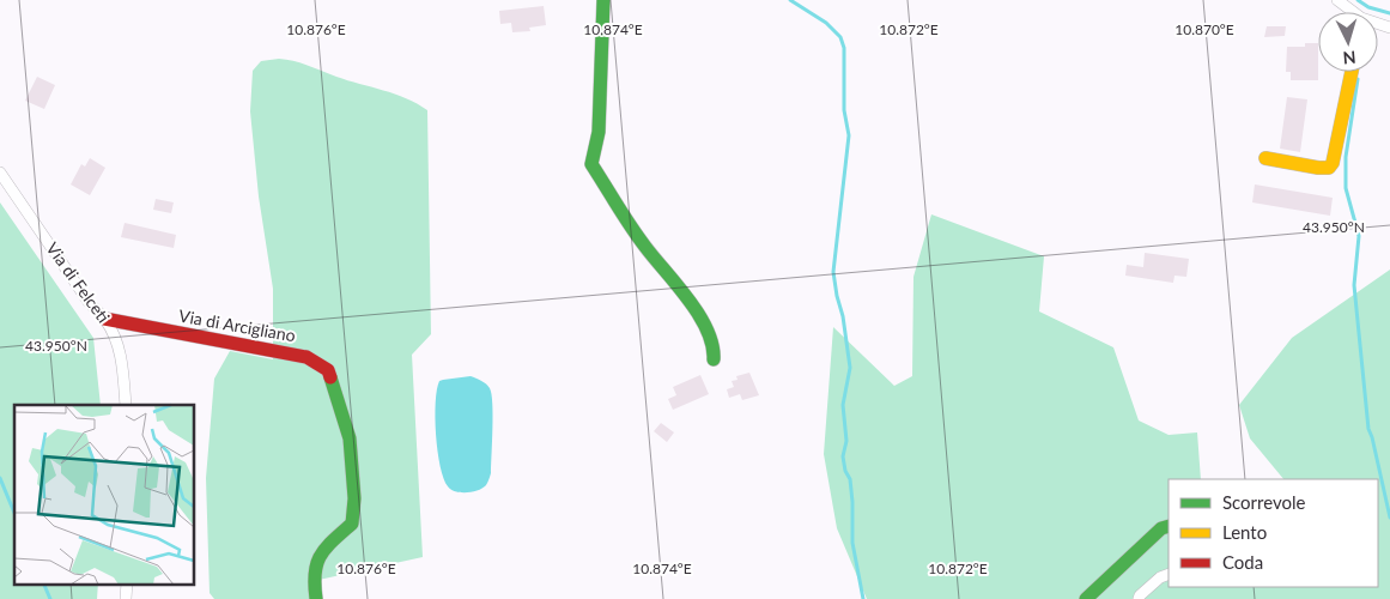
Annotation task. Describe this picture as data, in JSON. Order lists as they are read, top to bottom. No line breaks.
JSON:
{"streets":{"street":["Via di Felceti","Via di Arcigliano"]},"crossings":[["Via di Felceti","Via di Arcigliano"]],"legend":["Scorrevole","Lento","Coda"],"north":"bottom","coordinates":["10.876°E","10.874°E","10.872°E","10.870°E","43.950°N"]}
